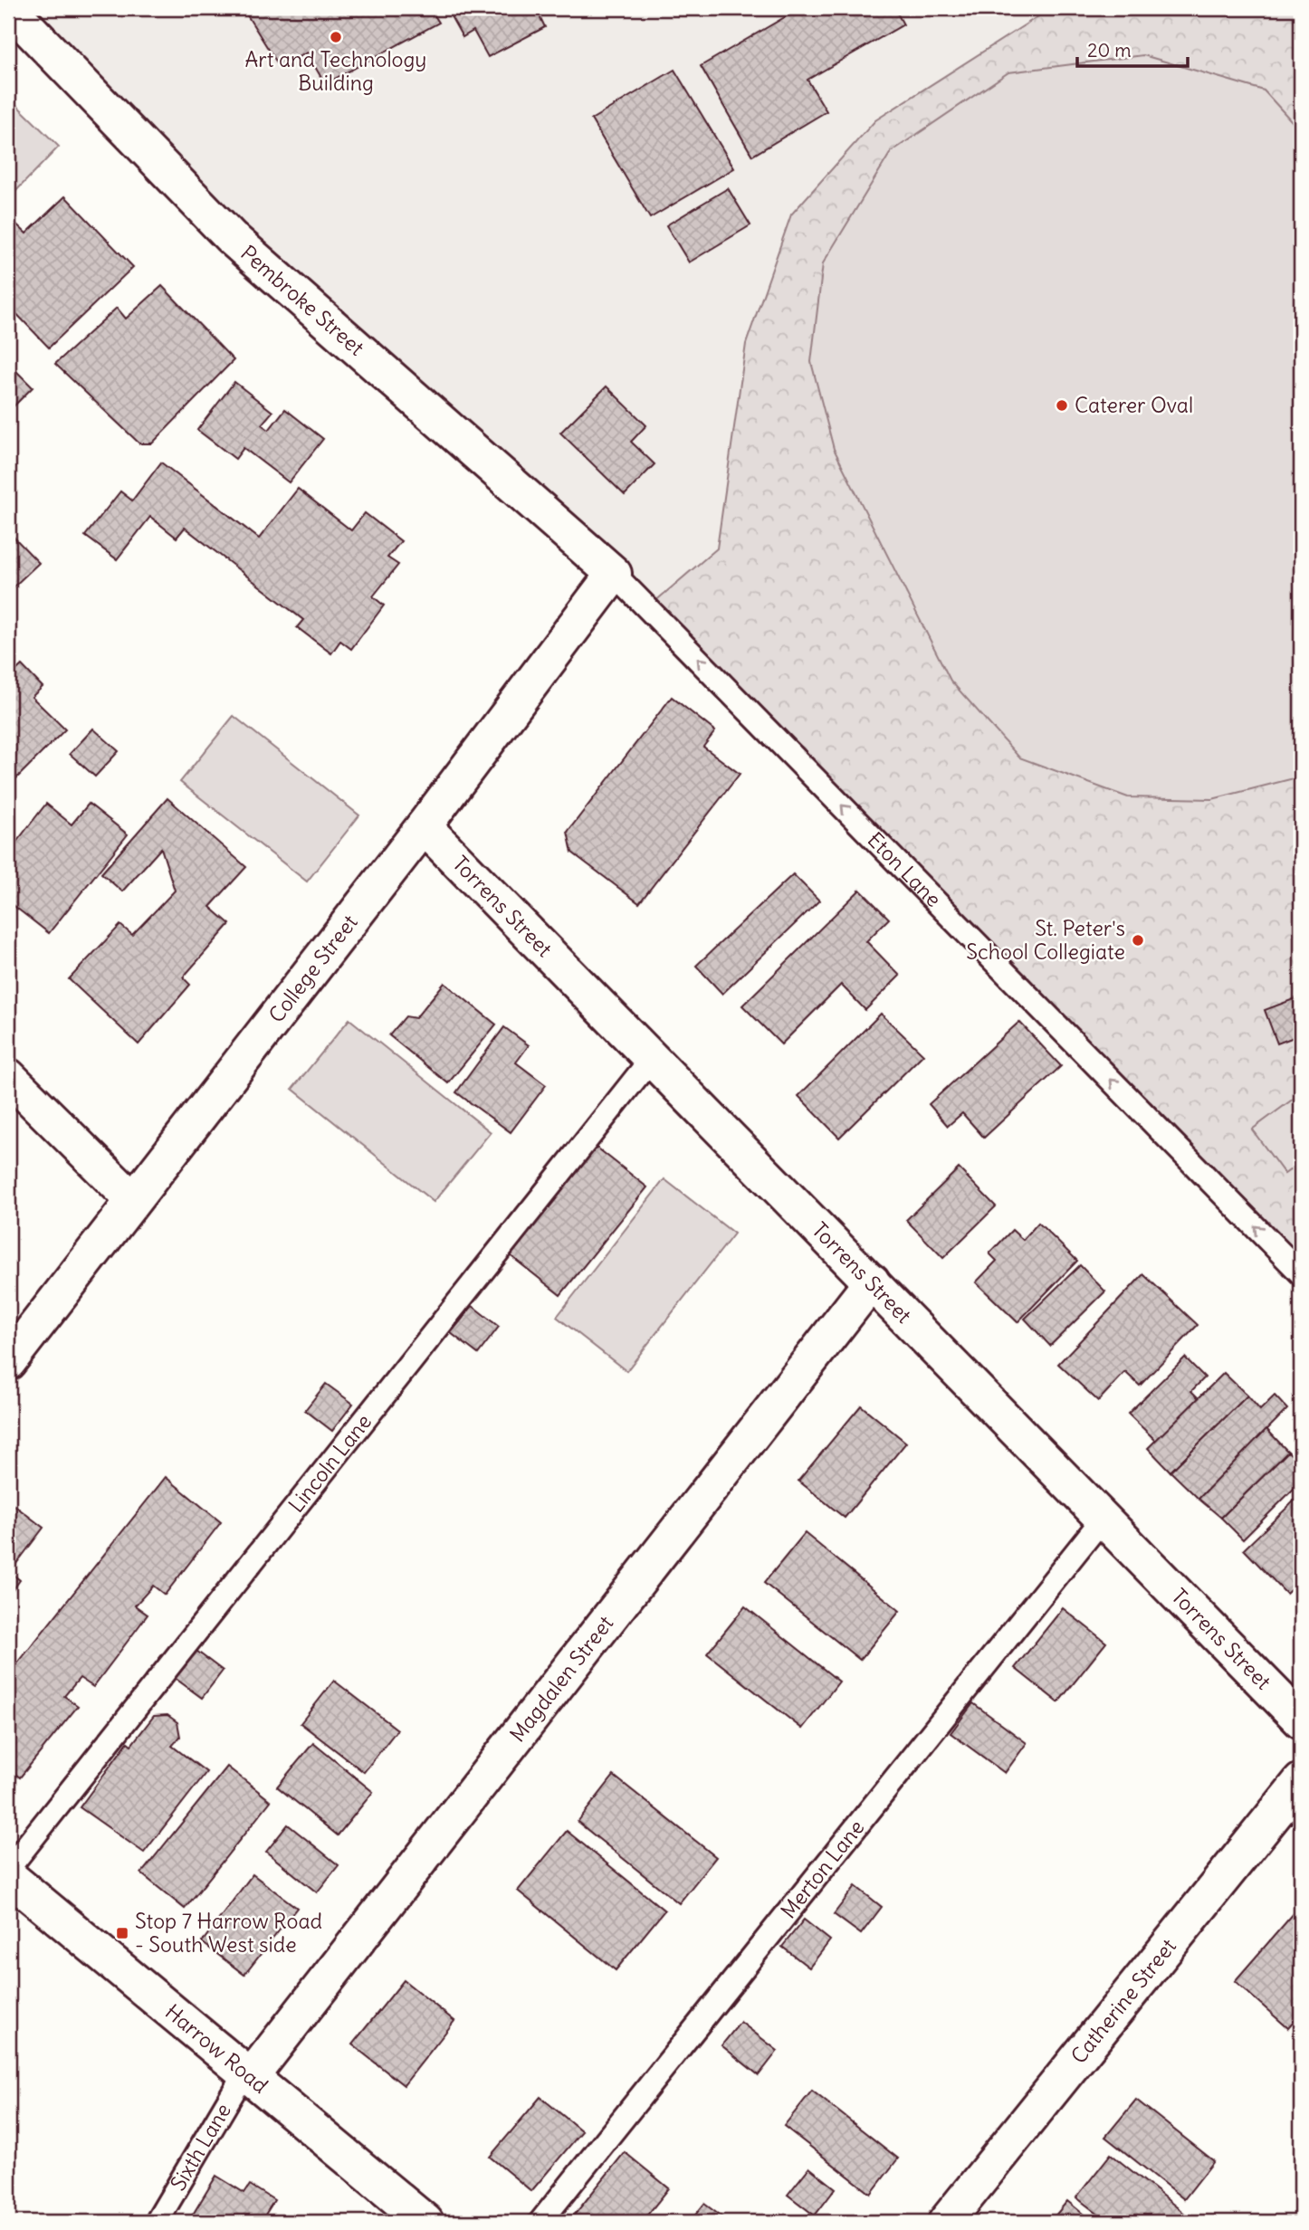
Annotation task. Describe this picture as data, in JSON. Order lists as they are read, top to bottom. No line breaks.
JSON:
{"streets":{"street":["Pembroke Street","Torrens Street","College Street","Magdalen Street","Catherine Street","Harrow Road"],"lane":["Eton Lane","Lincoln Lane","Merton Lane","Sixth Lane"]},"crossings":[["Pembroke Street","Eton Lane"],["Pembroke Street","College Street"],["Eton Lane","College Street"],["Torrens Street","College Street"],["Torrens Street","Lincoln Lane"],["Torrens Street","Magdalen Street"],["Torrens Street","Merton Lane"],["Magdalen Street","Harrow Road"],["Magdalen Street","Sixth Lane"],["Harrow Road","Sixth Lane"]],"one_way":["Eton Lane"],"places":{"other":["Art and Technology Building","Caterer Oval","St. Peter's School Collegiate"],"transit":["Stop 7 Harrow Road - South West side"]},"scale_bar":"20 m"}
